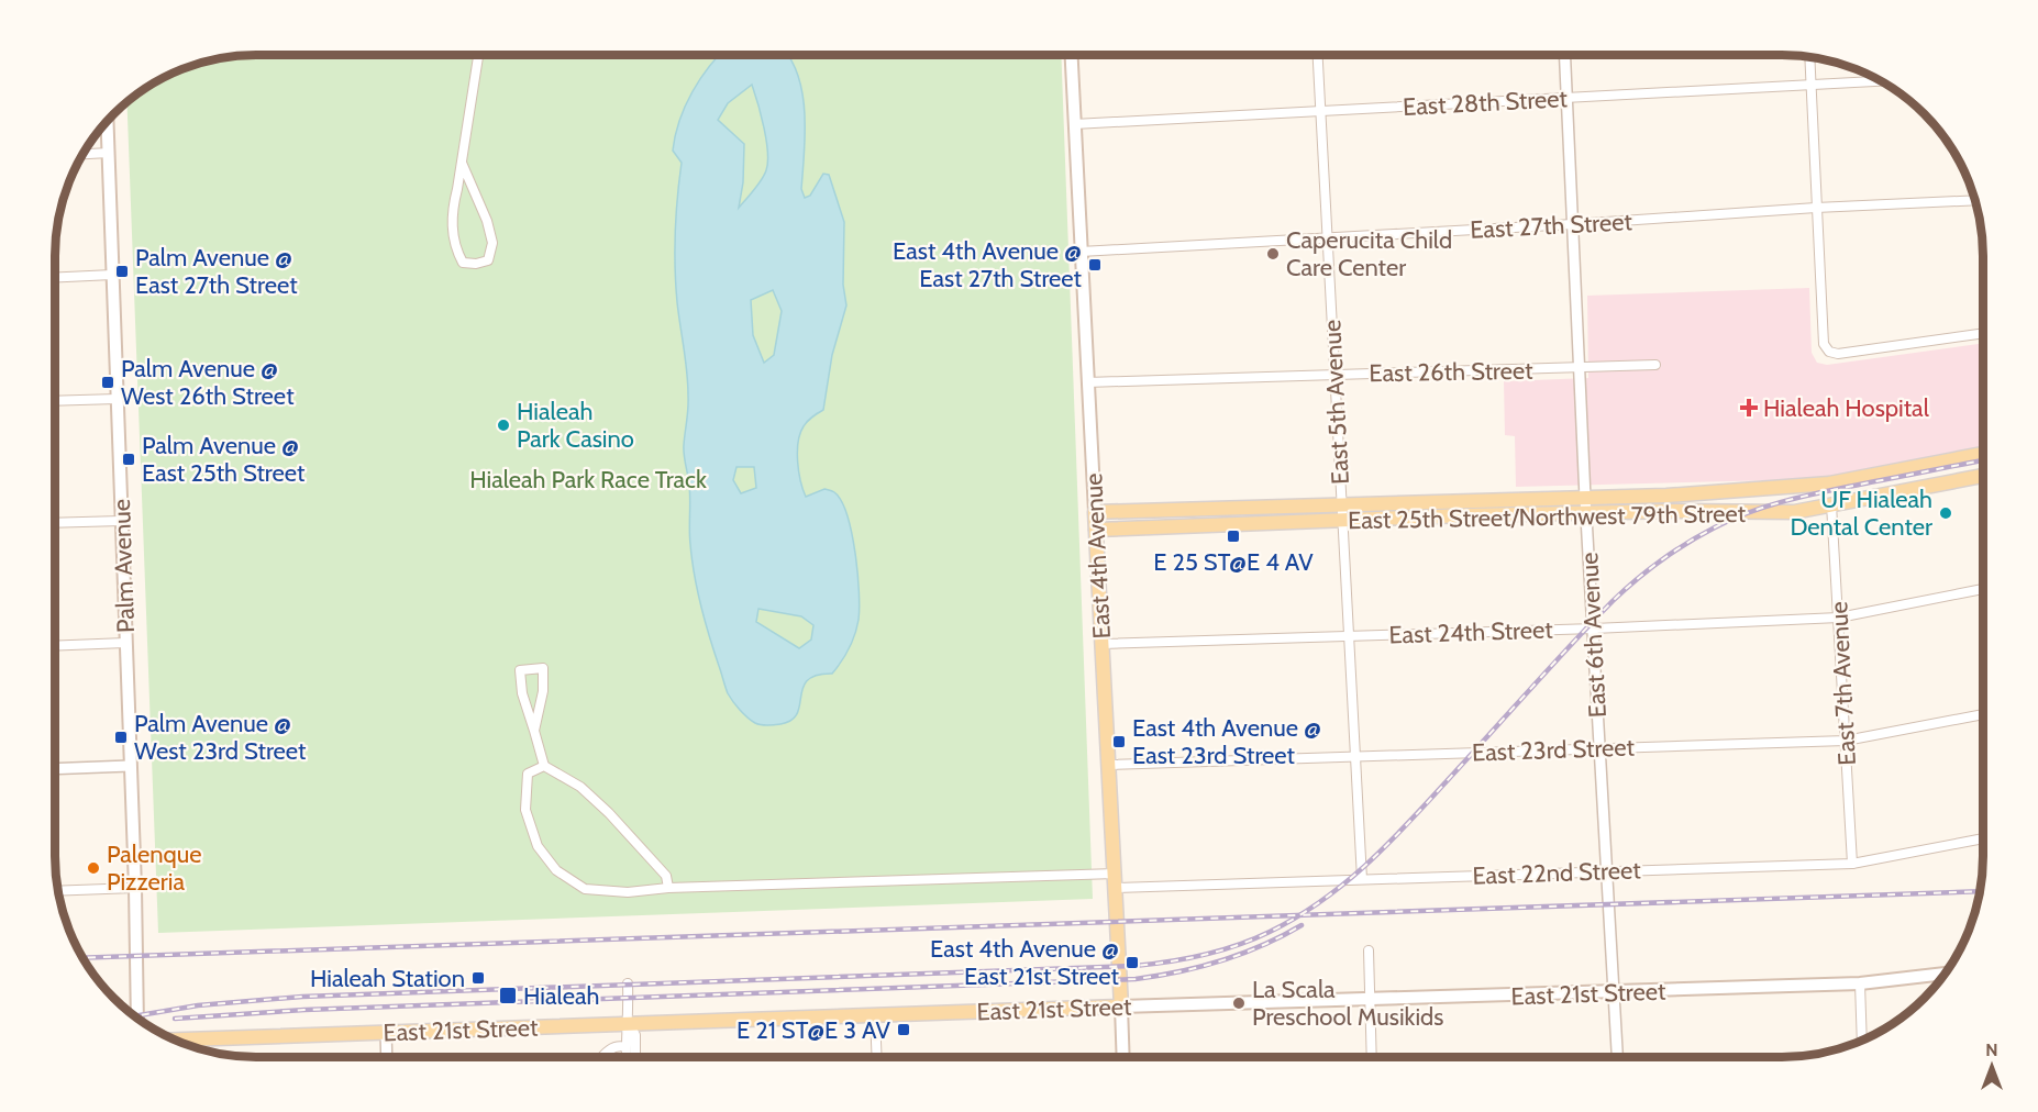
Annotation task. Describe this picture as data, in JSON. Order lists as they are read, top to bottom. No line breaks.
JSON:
{"streets":{"main road":["East 25th Street/Northwest 79th Street","East 4th Avenue","Palm Avenue","East 21st Street"],"street":["East 28th Street","East 27th Street","East 26th Street","East 5th Avenue","East 24th Street","East 6th Avenue","East 7th Avenue","East 23rd Street","East 22nd Street"]},"crossings":[["East 28th Street","East 5th Avenue"],["East 28th Street","East 4th Avenue"],["East 28th Street","East 6th Avenue"],["East 27th Street","East 5th Avenue"],["East 27th Street","East 4th Avenue"],["East 27th Street","East 6th Avenue"],["East 26th Street","East 5th Avenue"],["East 26th Street","East 4th Avenue"],["East 26th Street","East 6th Avenue"],["East 5th Avenue","East 25th Street/Northwest 79th Street"],["East 5th Avenue","East 24th Street"],["East 5th Avenue","East 23rd Street"],["East 5th Avenue","East 22nd Street"],["East 25th Street/Northwest 79th Street","East 4th Avenue"],["East 25th Street/Northwest 79th Street","East 6th Avenue"],["East 25th Street/Northwest 79th Street","East 7th Avenue"],["East 4th Avenue","East 24th Street"],["East 4th Avenue","East 23rd Street"],["East 4th Avenue","East 22nd Street"],["East 4th Avenue","East 21st Street"],["East 24th Street","East 6th Avenue"],["East 24th Street","East 7th Avenue"],["East 6th Avenue","East 23rd Street"],["East 6th Avenue","East 22nd Street"],["East 6th Avenue","East 21st Street"],["East 7th Avenue","East 23rd Street"],["East 7th Avenue","East 22nd Street"]],"parks":["Hialeah Park Race Track"],"places":{"other":["Caperucita Child Care Center","Hialeah Park Casino","UF Hialeah Dental Center","Palenque Pizzeria","La Scala Preschool Musikids"],"transit":["East 4th Avenue @ East 27th Street","Palm Avenue @ East 27th Street","Palm Avenue @ West 26th Street","Palm Avenue @ East 25th Street","E 25 ST@E 4 AV","Palm Avenue @ West 23rd Street","East 4th Avenue @ East 23rd Street","East 4th Avenue @ East 21st Street","Hialeah Station","Hialeah","E 21 ST@E 3 AV"],"health":["Hialeah Hospital"]},"north":"top"}
